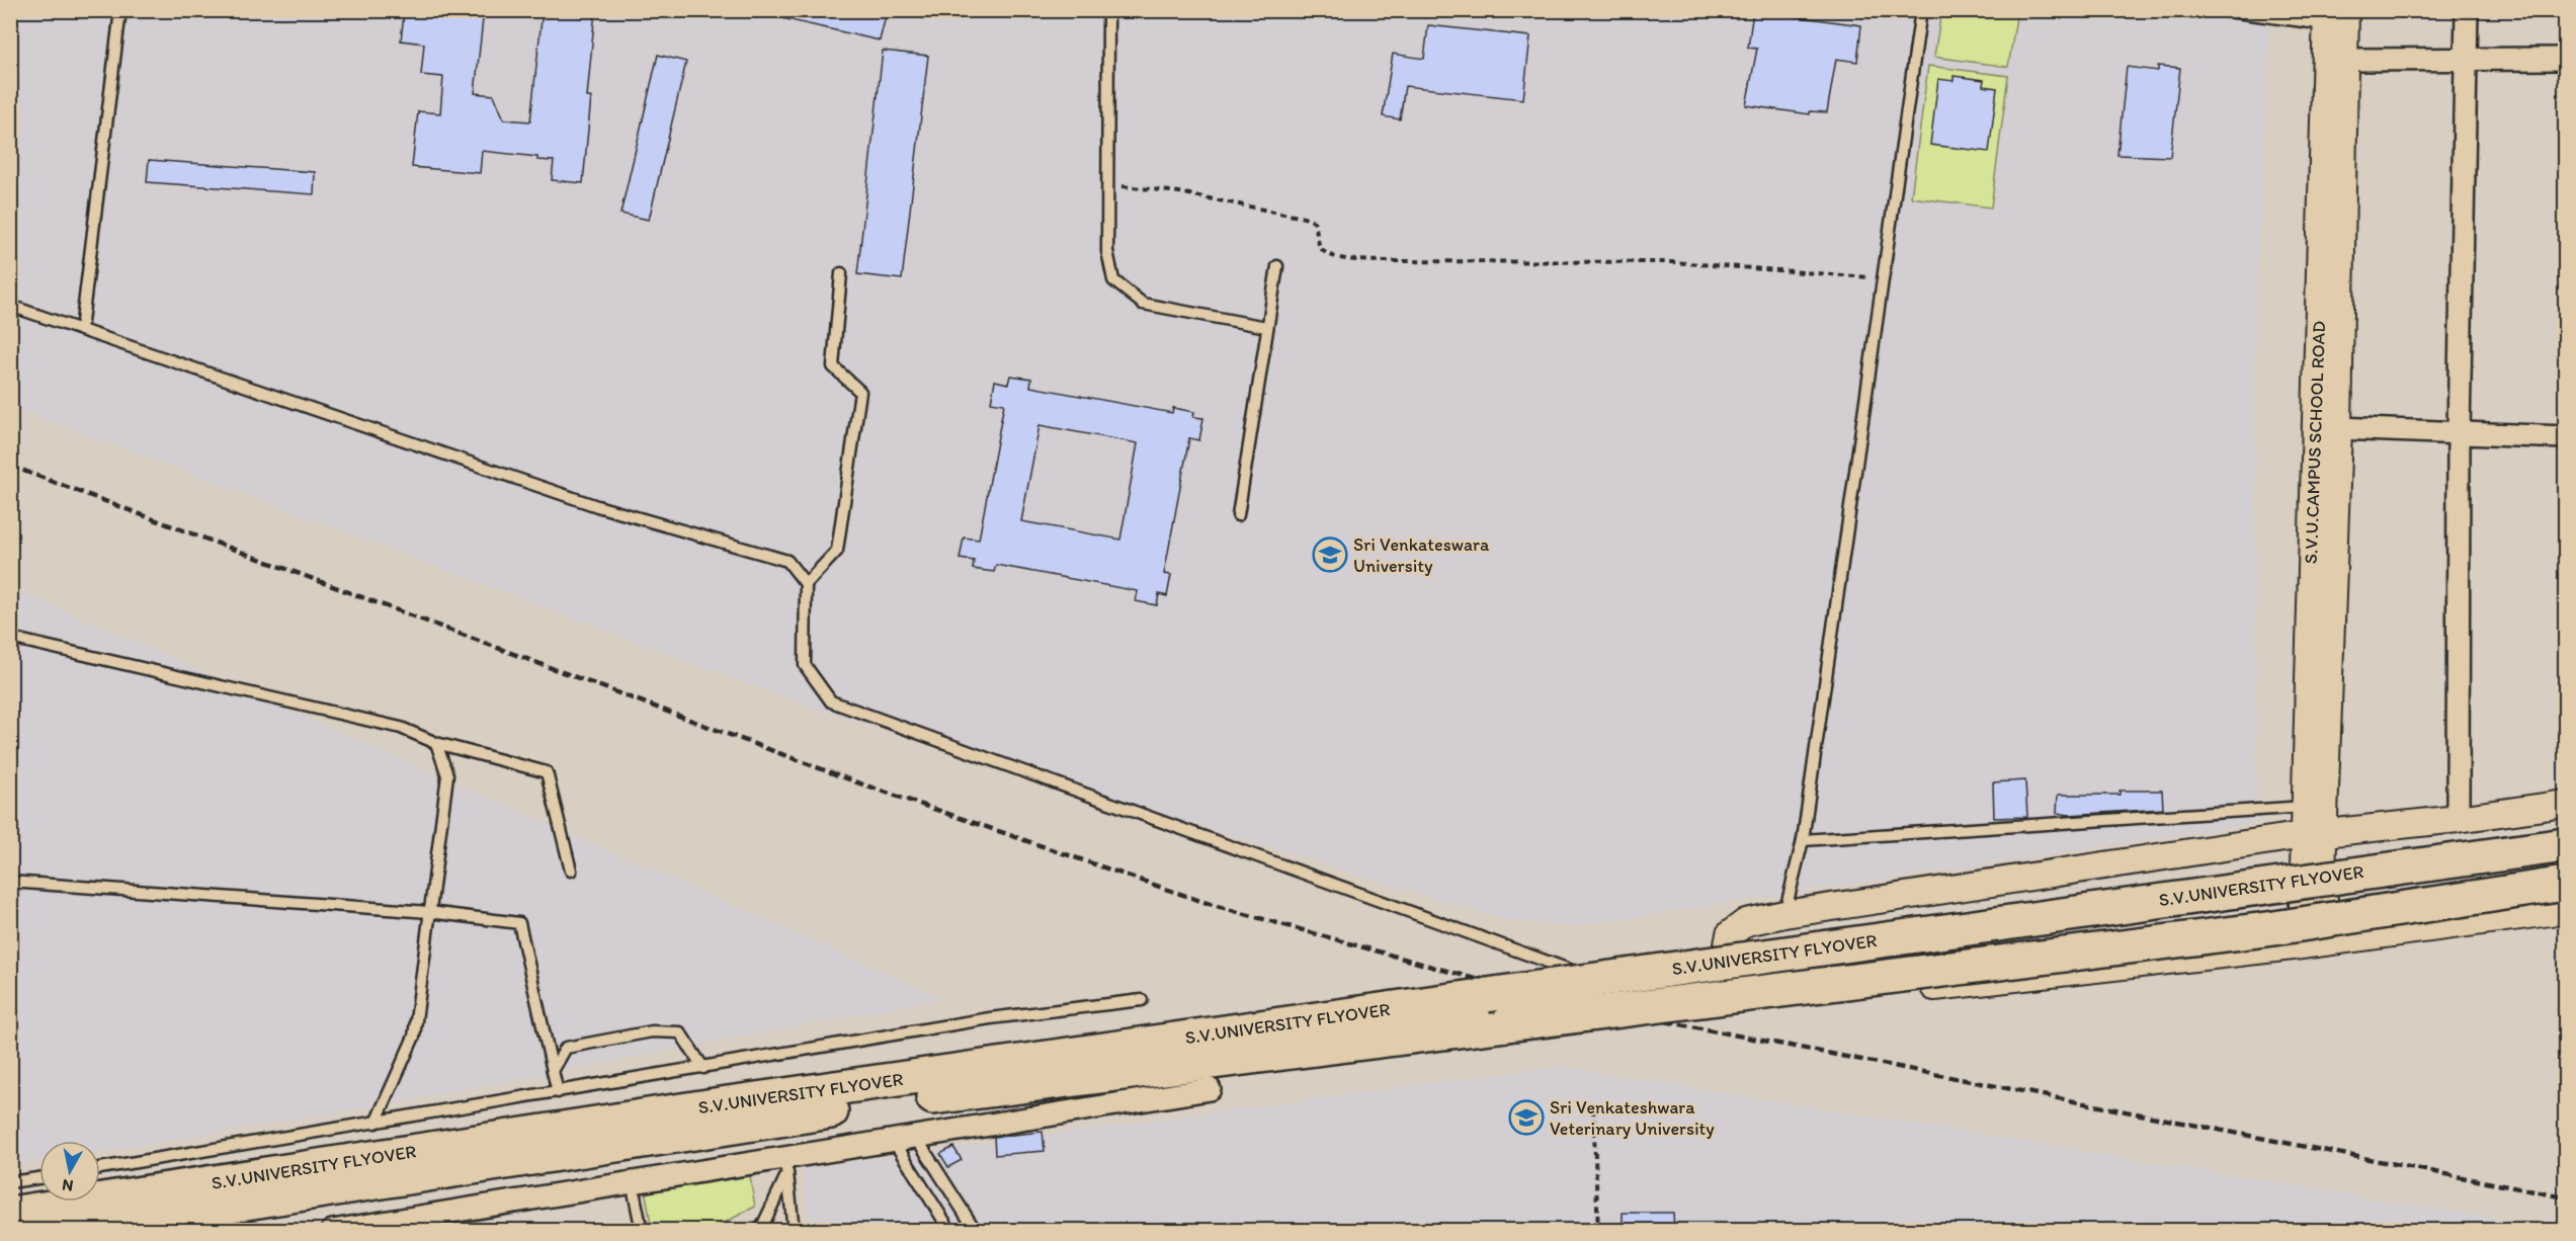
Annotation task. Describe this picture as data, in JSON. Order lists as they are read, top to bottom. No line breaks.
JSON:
{"streets":{"main road":["S.V.UNIVERSITY FLYOVER"],"street":["S.V.U.CAMPUS SCHOOL ROAD"]},"places":{"school or university":["Sri Venkateswara University","Sri Venkateshwara Veterinary University"]},"north":"bottom"}
